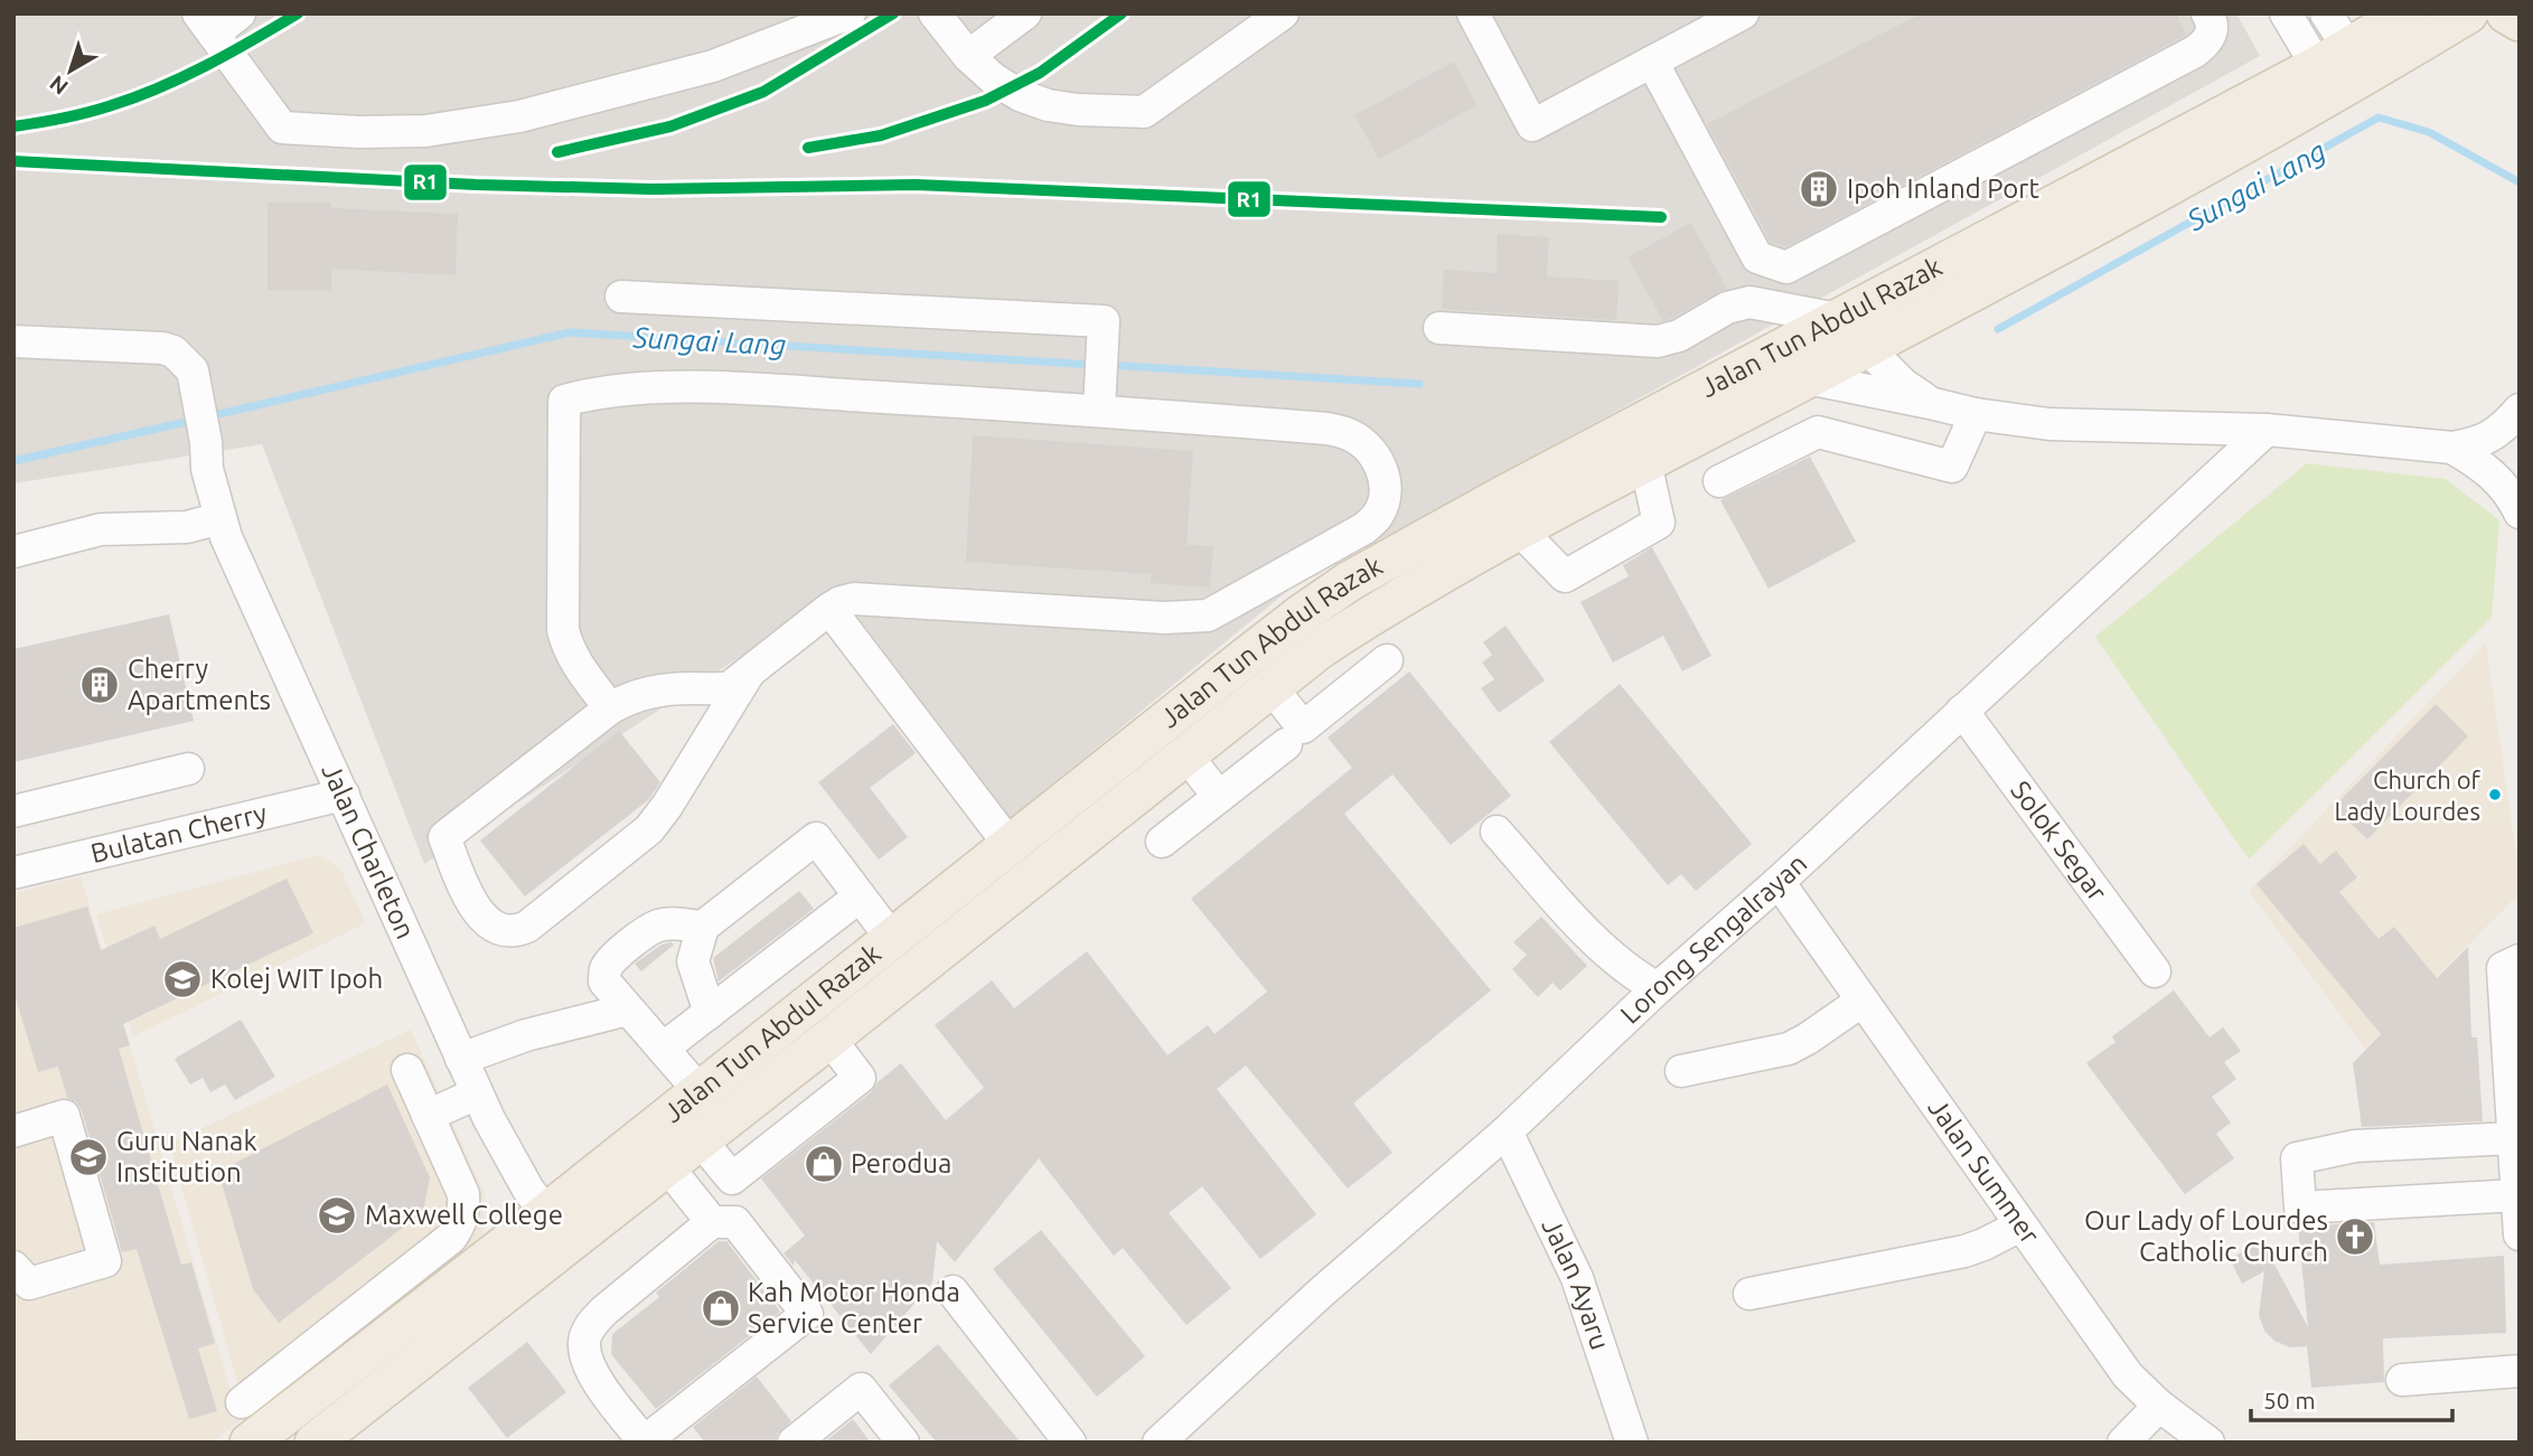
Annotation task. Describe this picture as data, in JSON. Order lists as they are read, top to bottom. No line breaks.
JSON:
{"streets":{"main road":["Jalan Tun Abdul Razak"],"street":["Bulatan Cherry","Solok Segar","Jalan Charleton","Lorong Sengalrayan","Jalan Summer","Jalan Ayaru"]},"crossings":[["Jalan Tun Abdul Razak","Jalan Charleton"],["Bulatan Cherry","Jalan Charleton"],["Solok Segar","Lorong Sengalrayan"],["Lorong Sengalrayan","Jalan Summer"],["Lorong Sengalrayan","Jalan Ayaru"]],"water":["Sungai Lang"],"places":{"building":["Ipoh Inland Port","Cherry Apartments"],"other":["Church of Lady Lourdes"],"school or university":["Kolej WIT Ipoh","Guru Nanak Institution","Maxwell College"],"shop":["Perodua","Kah Motor Honda Service Center"],"church":["Our Lady of Lourdes Catholic Church"]},"lines":["transit line R1"],"scale_bar":"50 m","north":"bottom left"}
